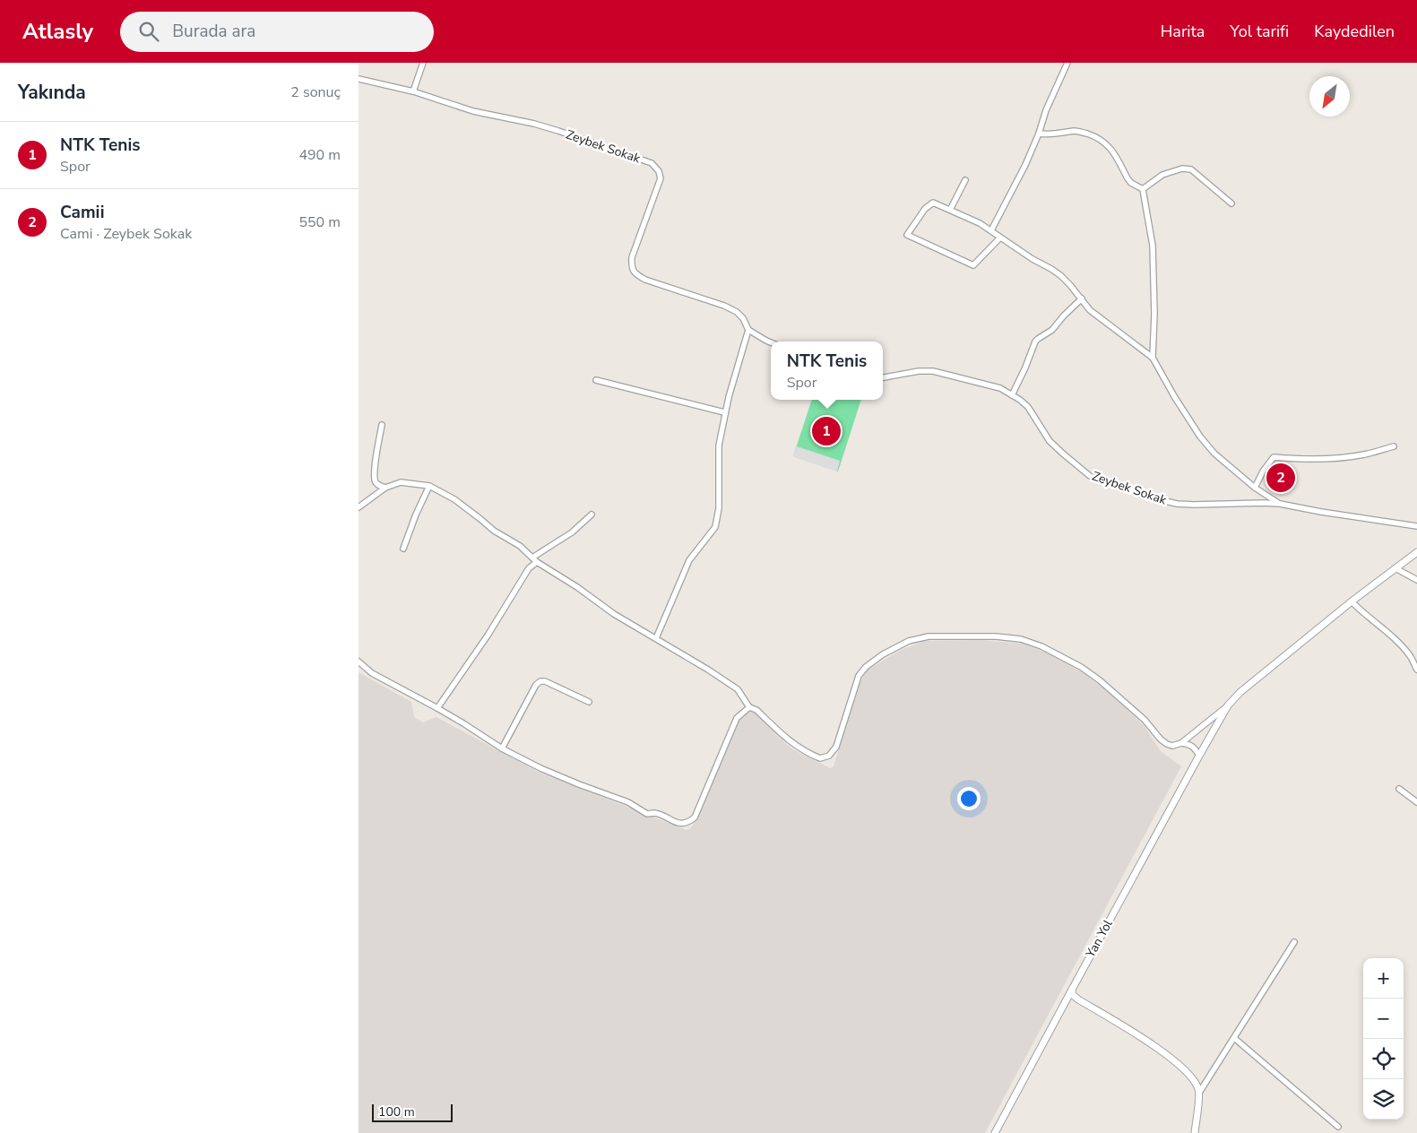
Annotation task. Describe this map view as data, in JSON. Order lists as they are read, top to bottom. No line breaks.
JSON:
{"streets":{"street":["Zeybek Sokak","Yan Yol"]},"scale_bar":"100 m","north":"bottom left","page":{"header":"Atlasly","search":"Burada ara","nav":["Harita","Yol tarifi","Kaydedilen"],"heading":["Yakında","2 sonuç"],"list":[{"mark":"1","name":"NTK Tenis","note":"Spor","value":"490 m"},{"mark":"2","name":"Camii","note":"Cami · Zeybek Sokak","value":"550 m"}],"popup":["NTK Tenis","Spor"],"pins":["1","2"],"map_buttons":["+","−"],"scale":"100 m"}}
